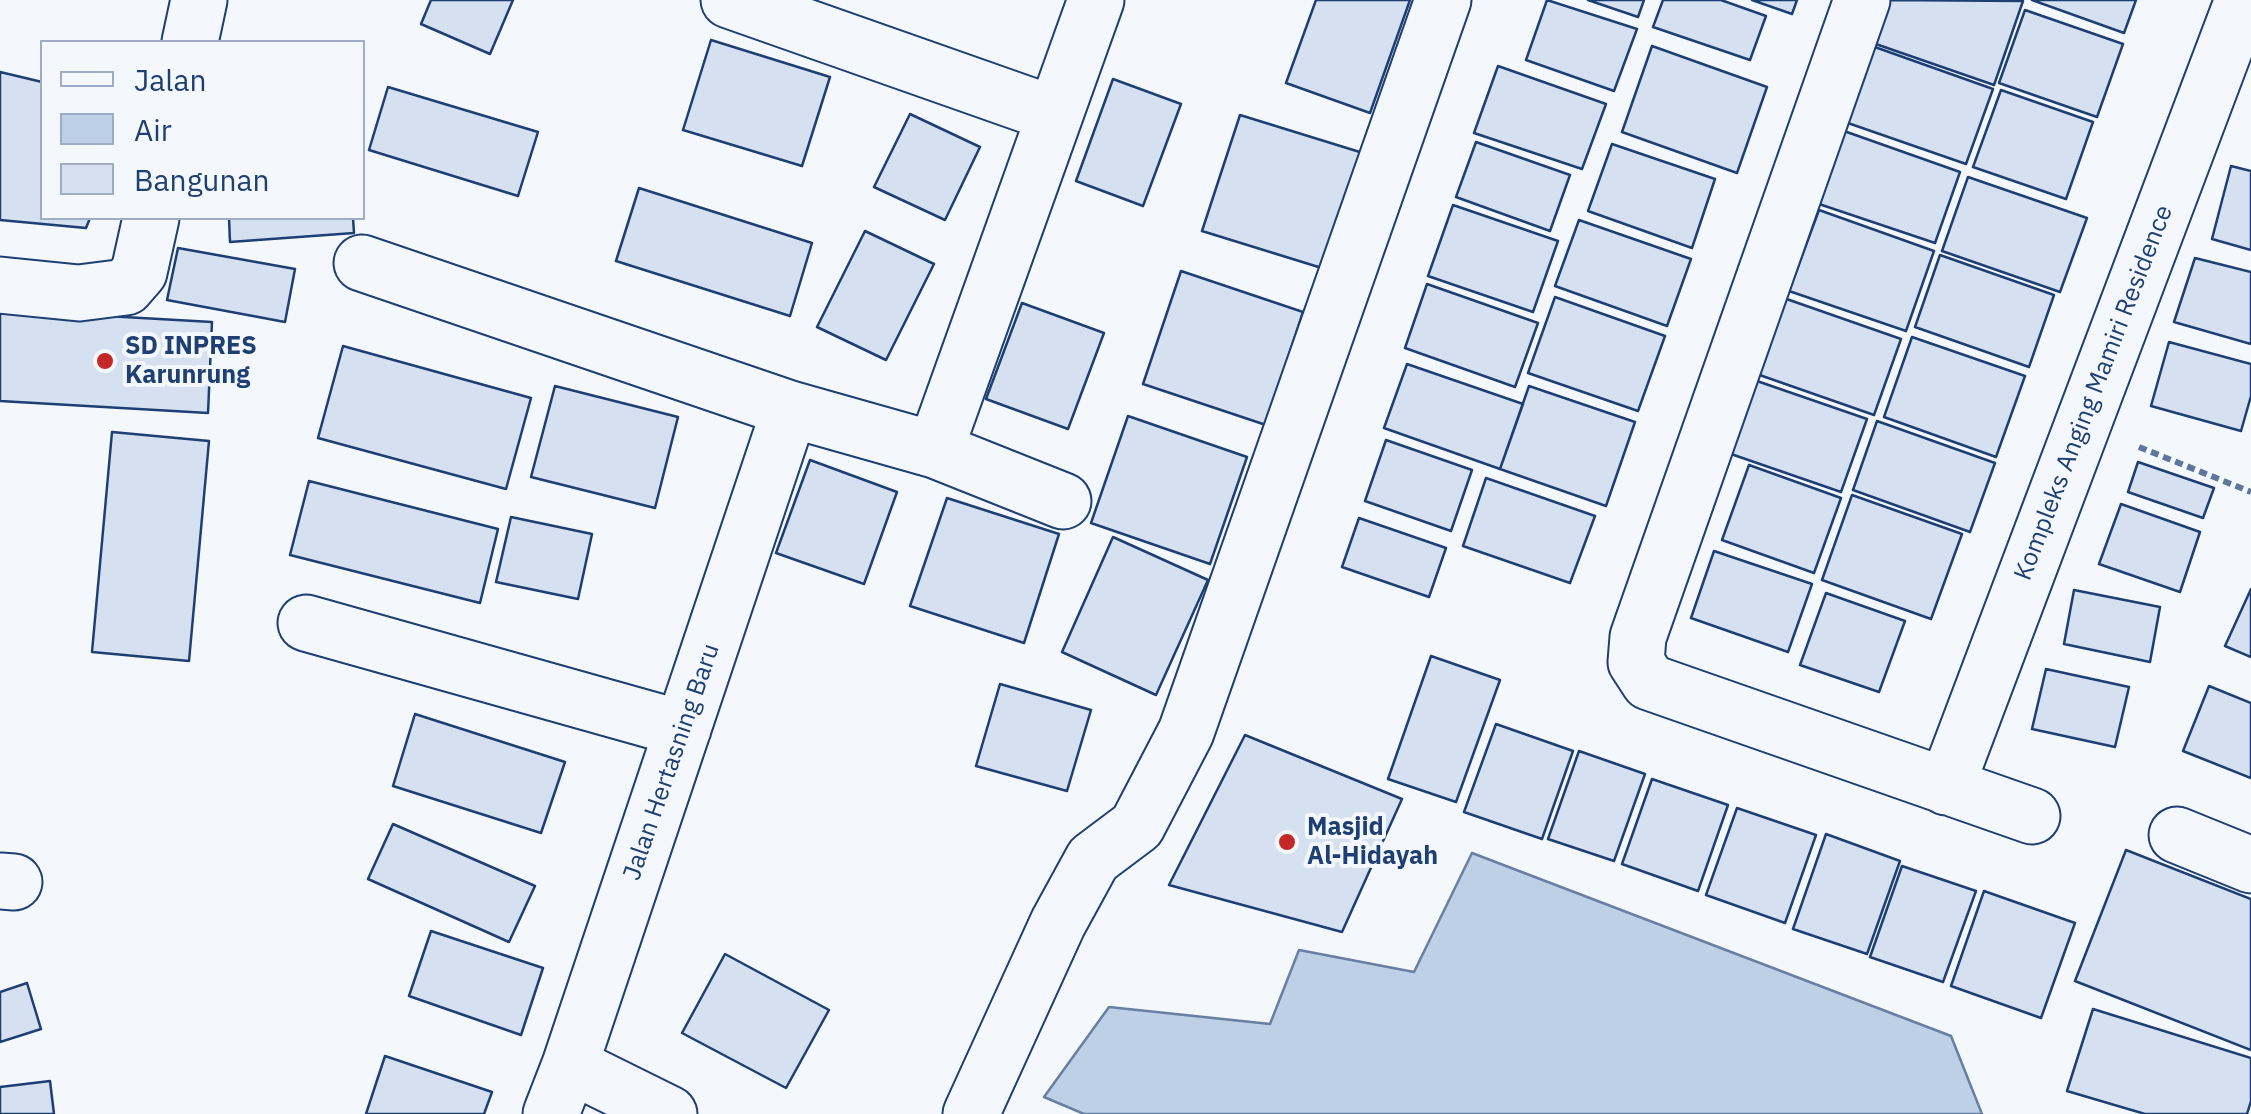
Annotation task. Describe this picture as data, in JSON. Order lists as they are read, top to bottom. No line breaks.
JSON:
{"streets":{"street":["Kompleks Anging Mamiri Residence","Jalan Hertasning Baru"]},"places":["SD INPRES Karunrung","Masjid Al-Hidayah"],"legend":["Jalan","Air","Bangunan"]}
